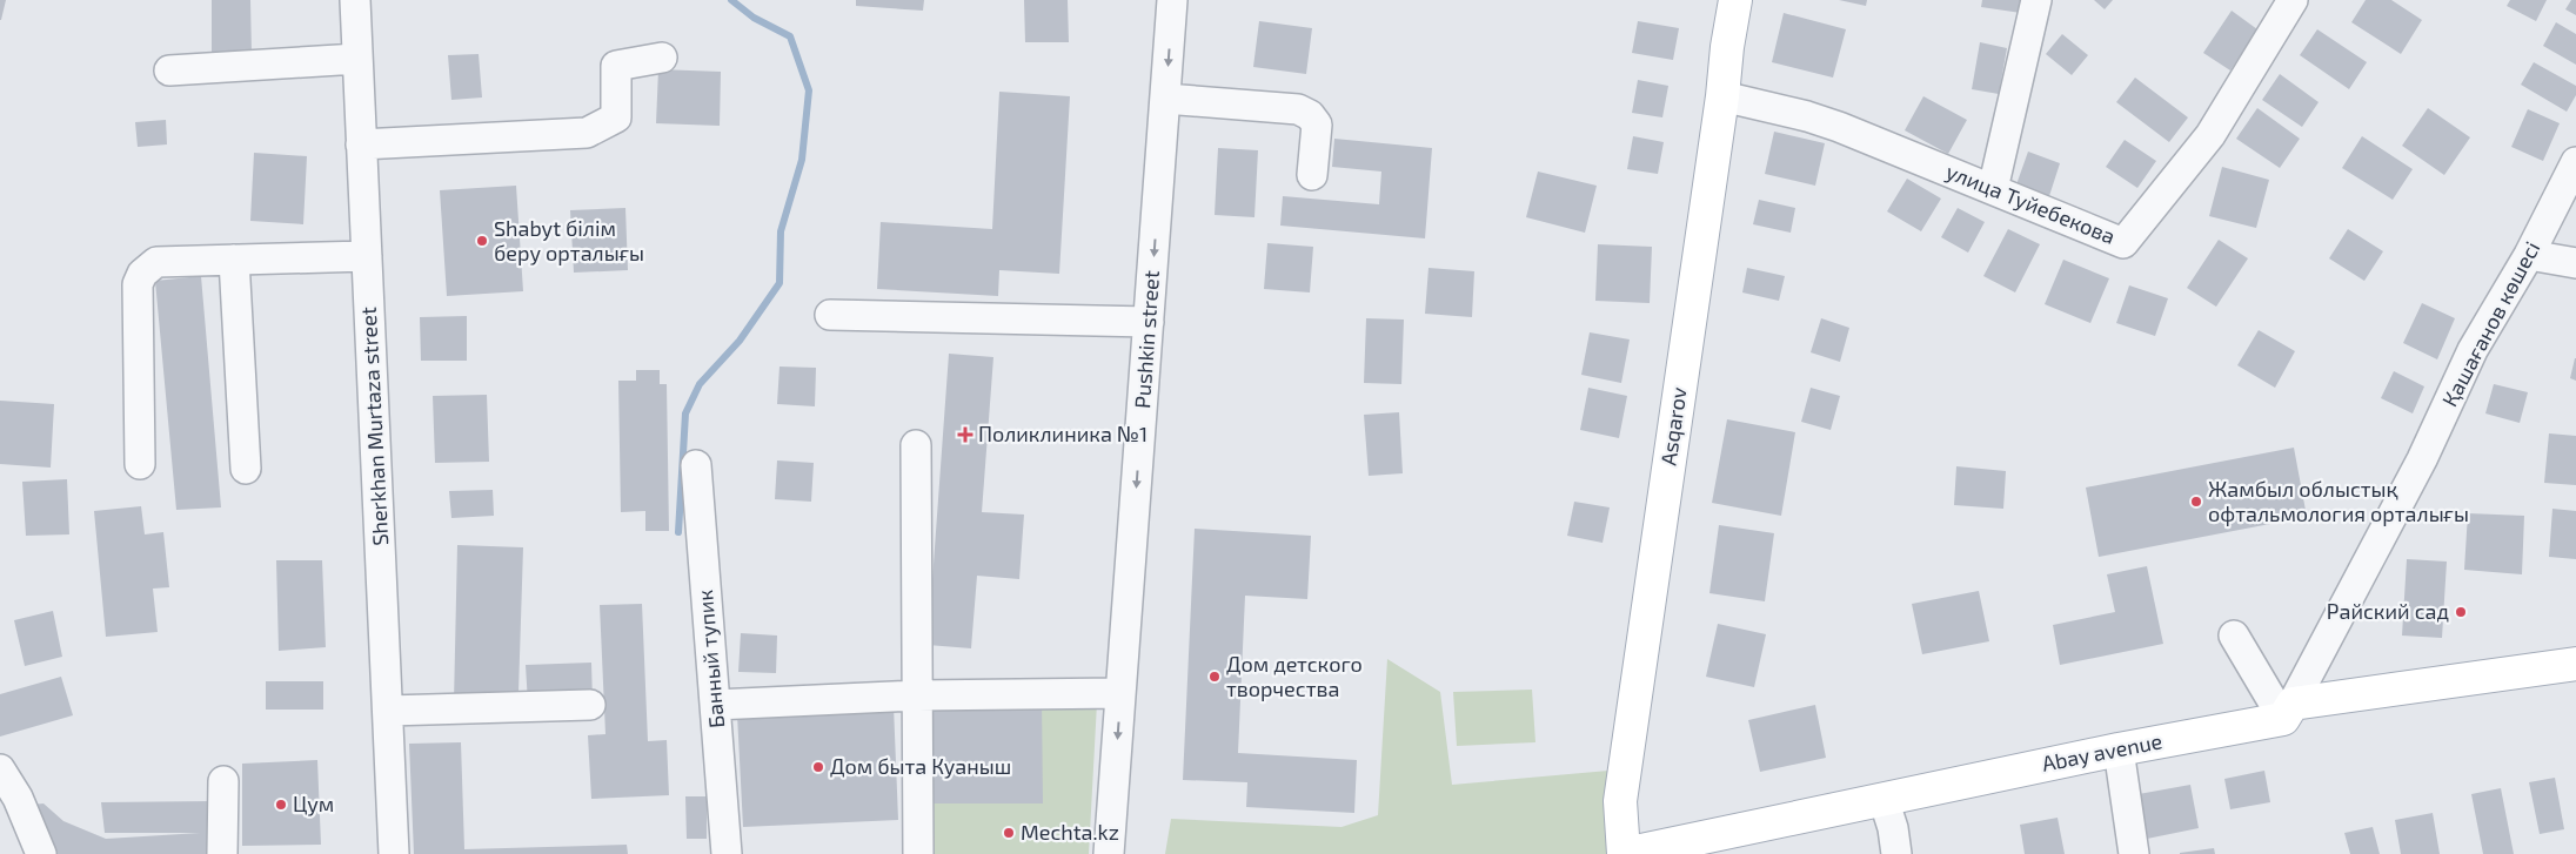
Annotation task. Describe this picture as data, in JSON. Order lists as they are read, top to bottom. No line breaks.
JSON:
{"streets":{"main road":["Asqarov","Abay avenue"],"street":["улица Туйебекова","Қашағанов көшесі","Pushkin street","Sherkhan Murtaza street","Банный тупик"]},"crossings":[["улица Туйебекова","Asqarov"],["Қашағанов көшесі","Abay avenue"],["Asqarov","Abay avenue"]],"places":{"other":["Shabyt білім беру орталығы","Жамбыл облыстық офтальмология орталығы","Райский сад","Дом детского творчества","Дом быта Куаныш","Цум","Mechta.kz"],"health":["Поликлиника №1"]}}
